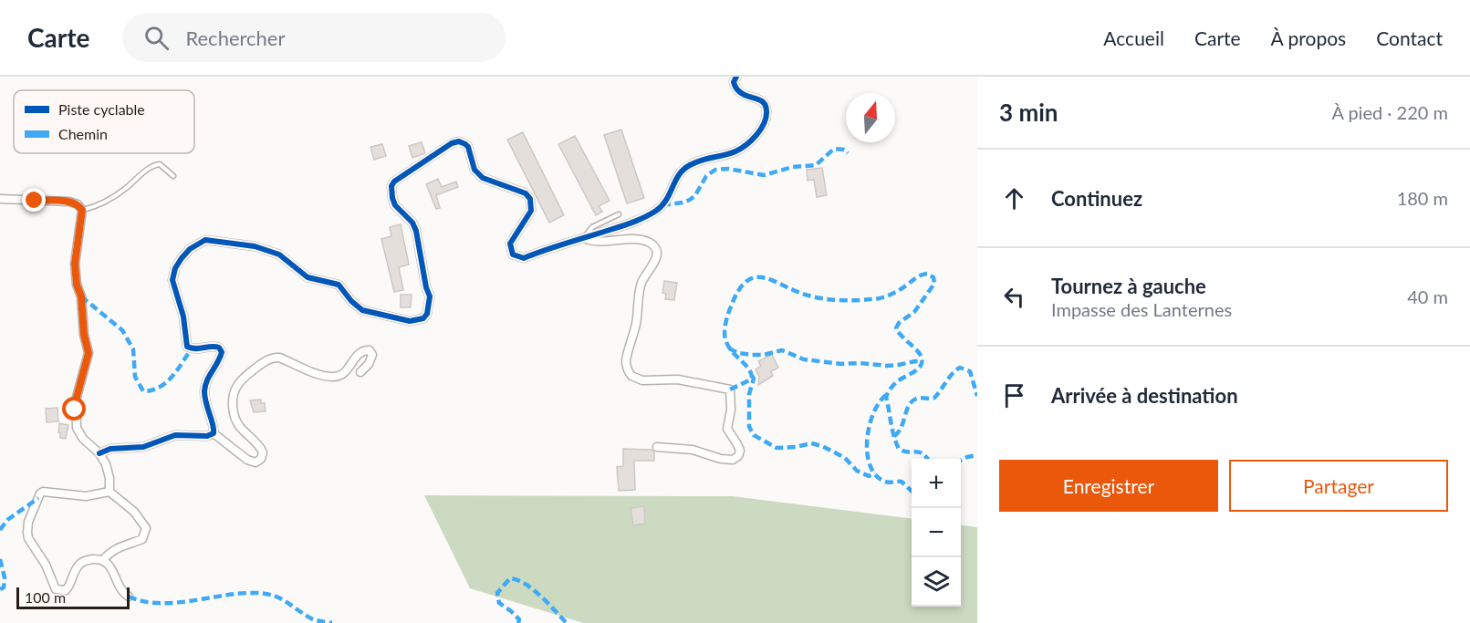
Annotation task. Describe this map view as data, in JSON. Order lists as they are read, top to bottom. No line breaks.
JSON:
{"legend":["Piste cyclable","Chemin"],"scale_bar":"100 m","north":"top","page":{"header":"Carte","search":"Rechercher","nav":["Accueil","Carte","À propos","Contact"],"heading":["3 min","À pied · 220 m"],"list":[["Continuez","180 m"],["Tournez à gauche","Impasse des Lanternes","40 m"],"Arrivée à destination"],"buttons":["Enregistrer","Partager"],"map_buttons":["+","−"],"scale":"100 m"}}
